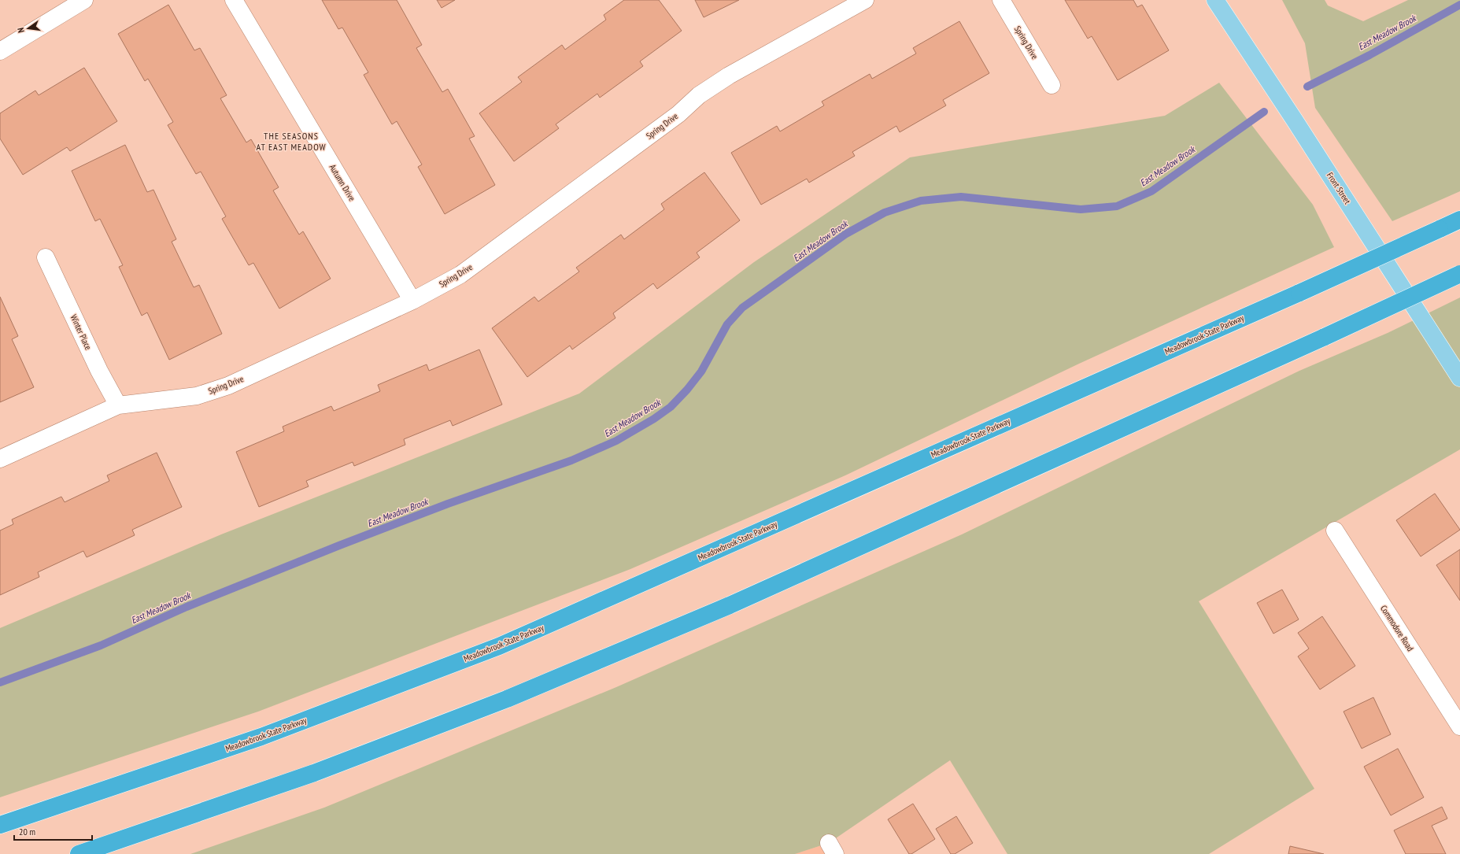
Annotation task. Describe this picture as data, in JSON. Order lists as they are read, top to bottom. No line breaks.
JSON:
{"streets":{"highway":["Meadowbrook State Parkway"],"main road":["Front Street"],"street":["Spring Drive","Autumn Drive","Winter Place","Commodore Road"]},"crossings":[["Spring Drive","Autumn Drive"],["Spring Drive","Winter Place"]],"districts":["THE SEASONS AT EAST MEADOW"],"water":["East Meadow Brook"],"scale_bar":"20 m","north":"left"}
